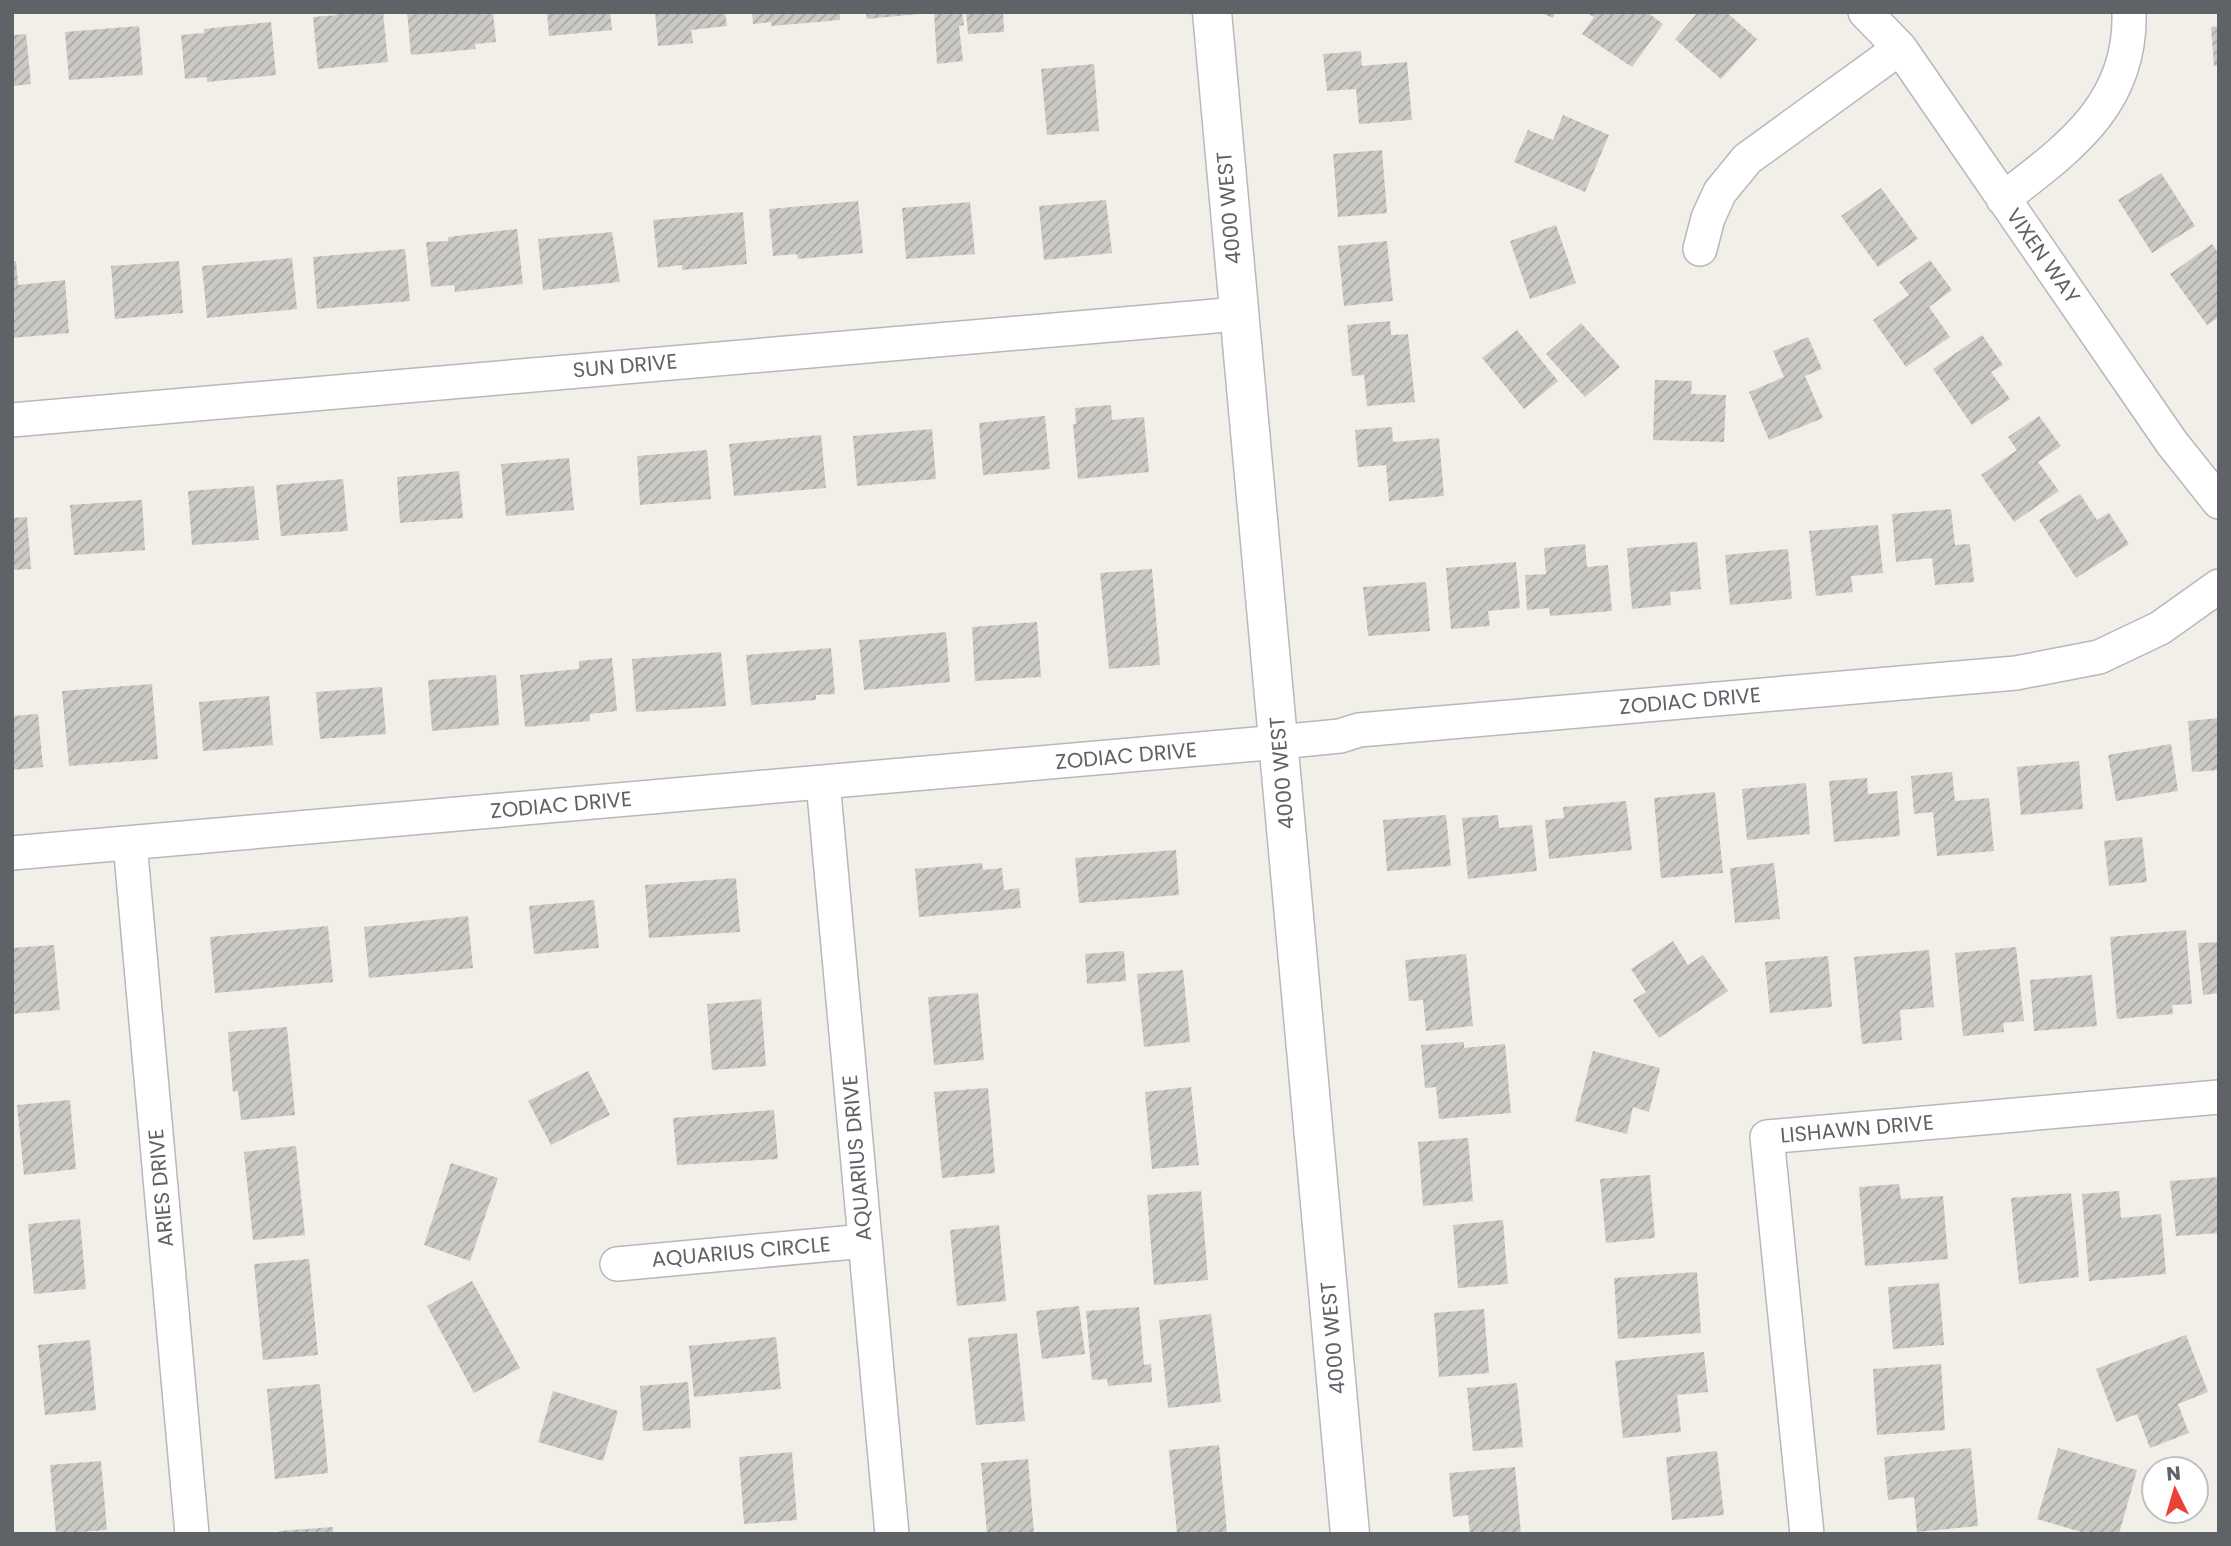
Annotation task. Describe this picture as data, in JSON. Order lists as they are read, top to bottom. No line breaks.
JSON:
{"streets":{"street":["4000 WEST","VIXEN WAY","SUN DRIVE","ZODIAC DRIVE","LISHAWN DRIVE","AQUARIUS DRIVE","ARIES DRIVE","AQUARIUS CIRCLE"]},"crossings":[["4000 WEST","SUN DRIVE"],["4000 WEST","ZODIAC DRIVE"],["ZODIAC DRIVE","AQUARIUS DRIVE"],["ZODIAC DRIVE","ARIES DRIVE"],["AQUARIUS DRIVE","AQUARIUS CIRCLE"]],"north":"top"}
